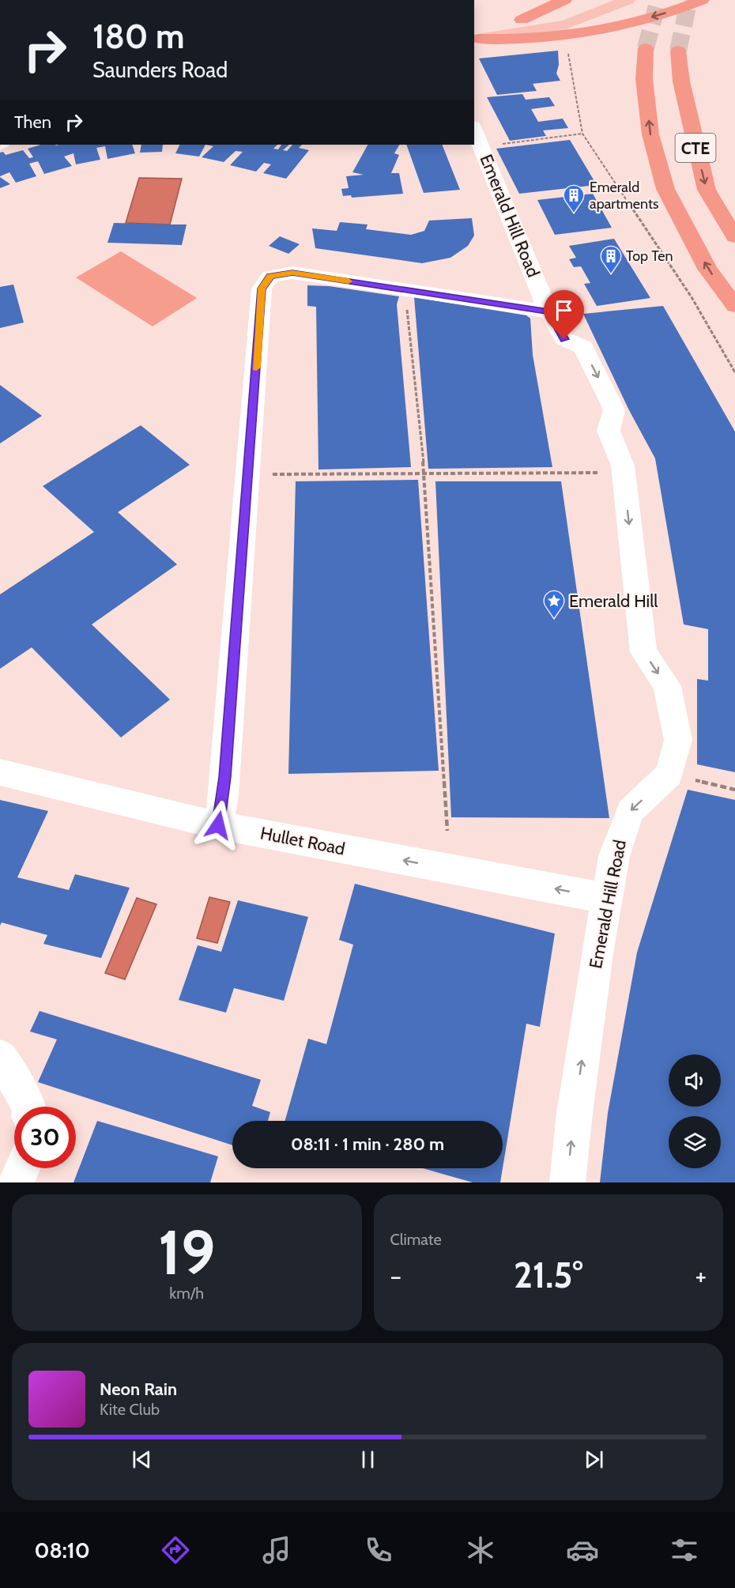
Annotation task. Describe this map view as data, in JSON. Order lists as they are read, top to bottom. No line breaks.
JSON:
{"streets":{"highway":["CTE"],"street":["Emerald Hill Road","Hullet Road"]},"crossings":[["Emerald Hill Road","Hullet Road"]],"one_way":["Hullet Road"],"places":{"building":["Emerald apartments","Top Ten"],"place":["Emerald Hill"]},"page":{"turn":["180 m","Saunders Road"],"then":"Then","limit":"30","trip":"08:11 · 1 min · 280 m","tile":[["19","km/h"],"Climate"],"heat":["−","21.5°","+"],"song":["Neon Rain","Kite Club"],"tabs":"08:10"}}
